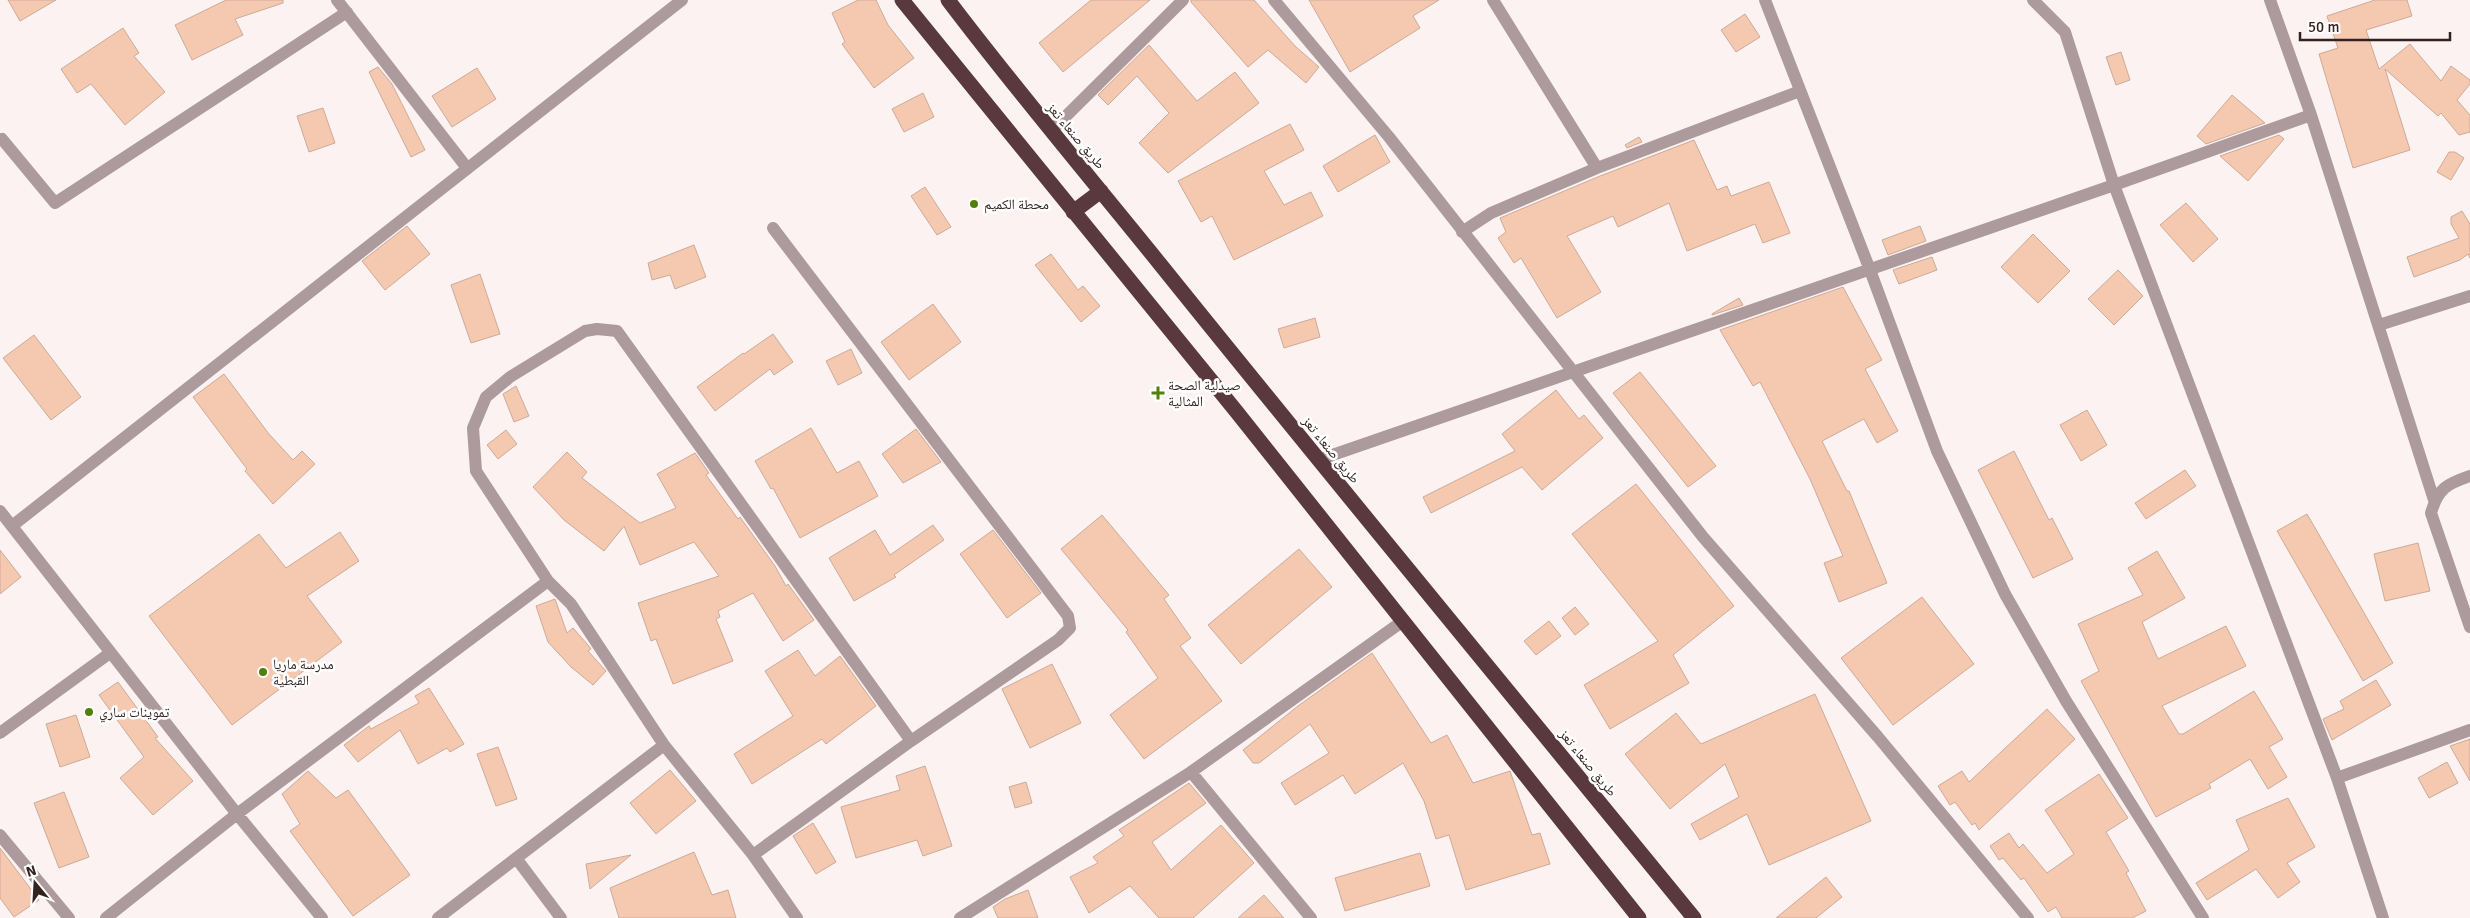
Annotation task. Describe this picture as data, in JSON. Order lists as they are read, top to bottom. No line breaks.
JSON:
{"streets":{"highway":["طريق صنعاء تعز"]},"places":{"other":["محطة الكميم","مدرسة ماريا القبطية","تموينات ساري"],"health":["صيدلية الصحة المثالية"]},"scale_bar":"50 m","north":"top"}
